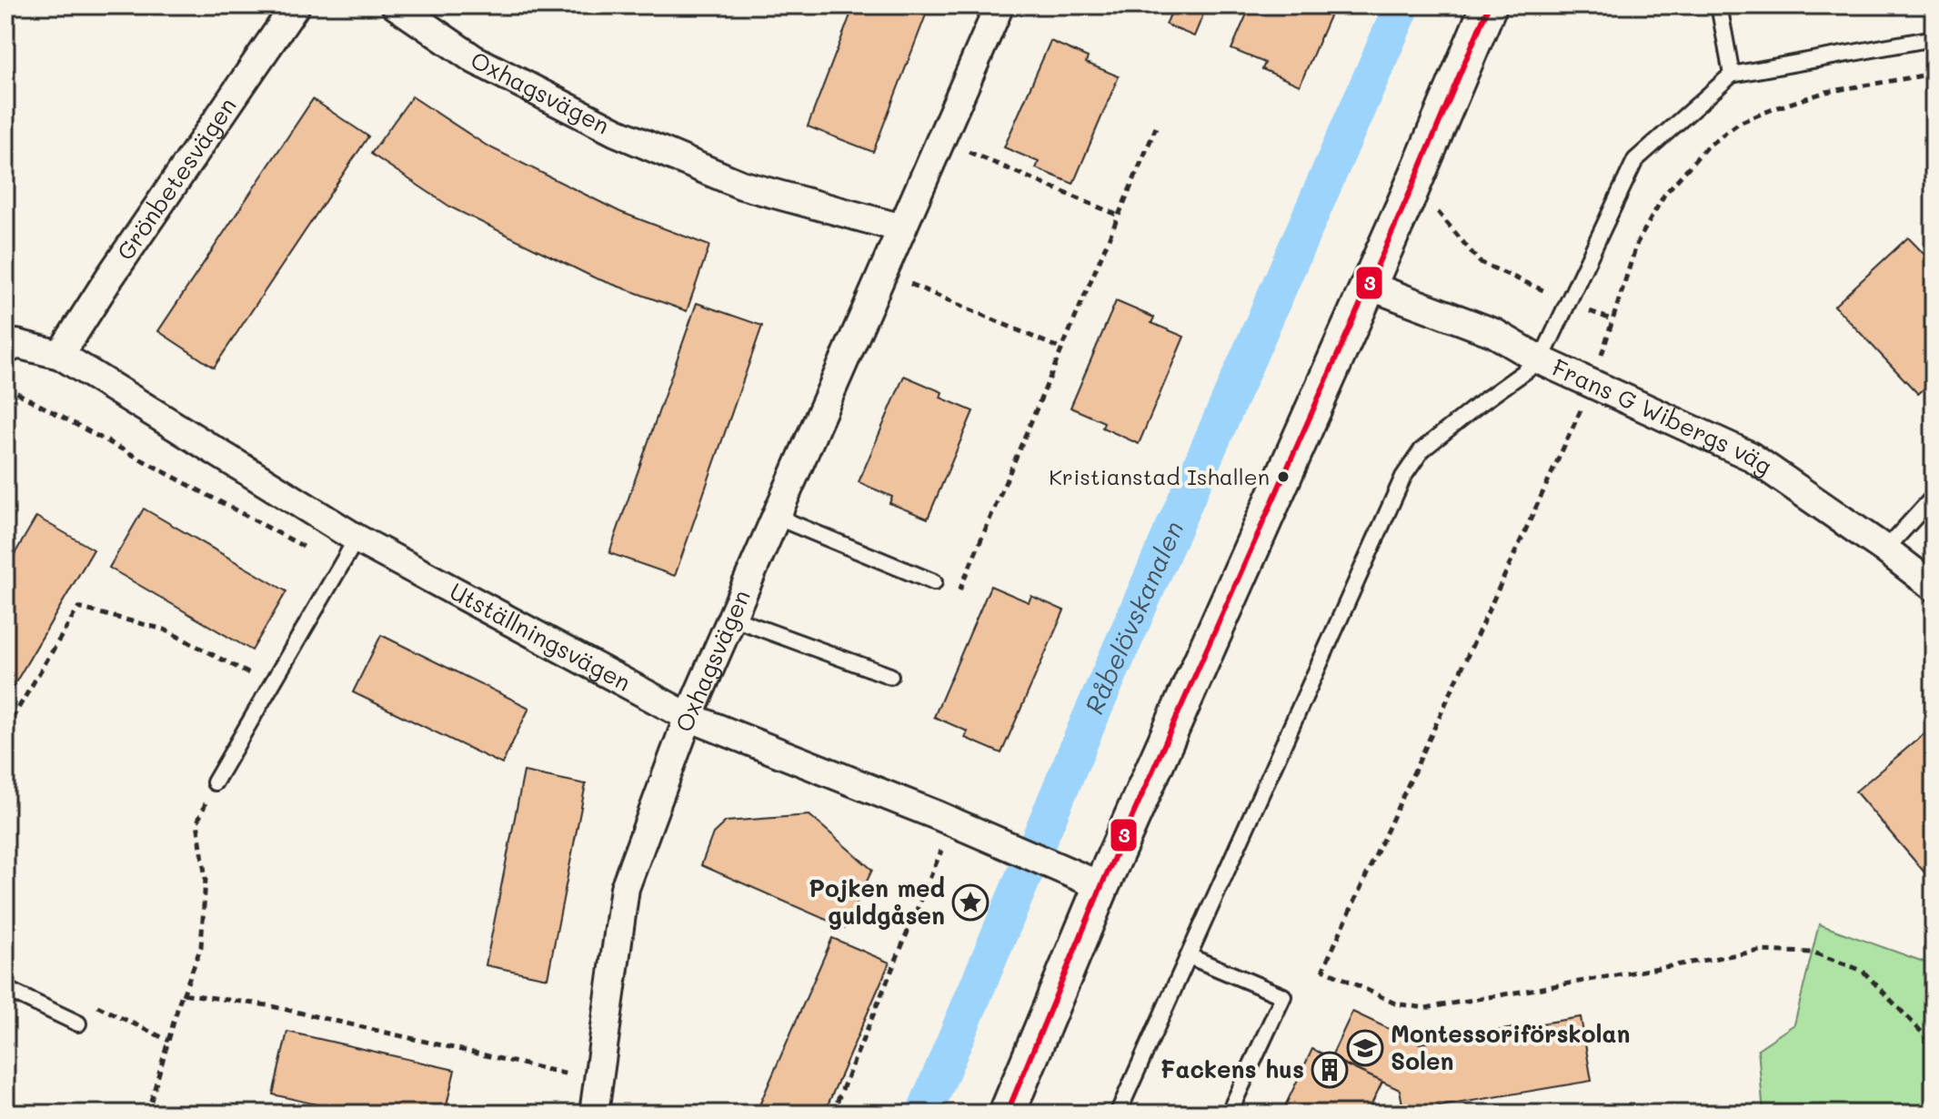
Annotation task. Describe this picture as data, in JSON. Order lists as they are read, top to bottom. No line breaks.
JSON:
{"streets":{"street":["Oxhagsvägen","Grönbetesvägen","Frans G Wibergs väg","Utställningsvägen"]},"crossings":[["Oxhagsvägen","Utställningsvägen"],["Grönbetesvägen","Utställningsvägen"]],"water":["Råbelövskanalen"],"places":{"other":["Kristianstad Ishallen"],"place":["Pojken med guldgåsen"],"school or university":["Montessoriförskolan Solen"],"building":["Fackens hus"]},"lines":["transit line 3"]}
